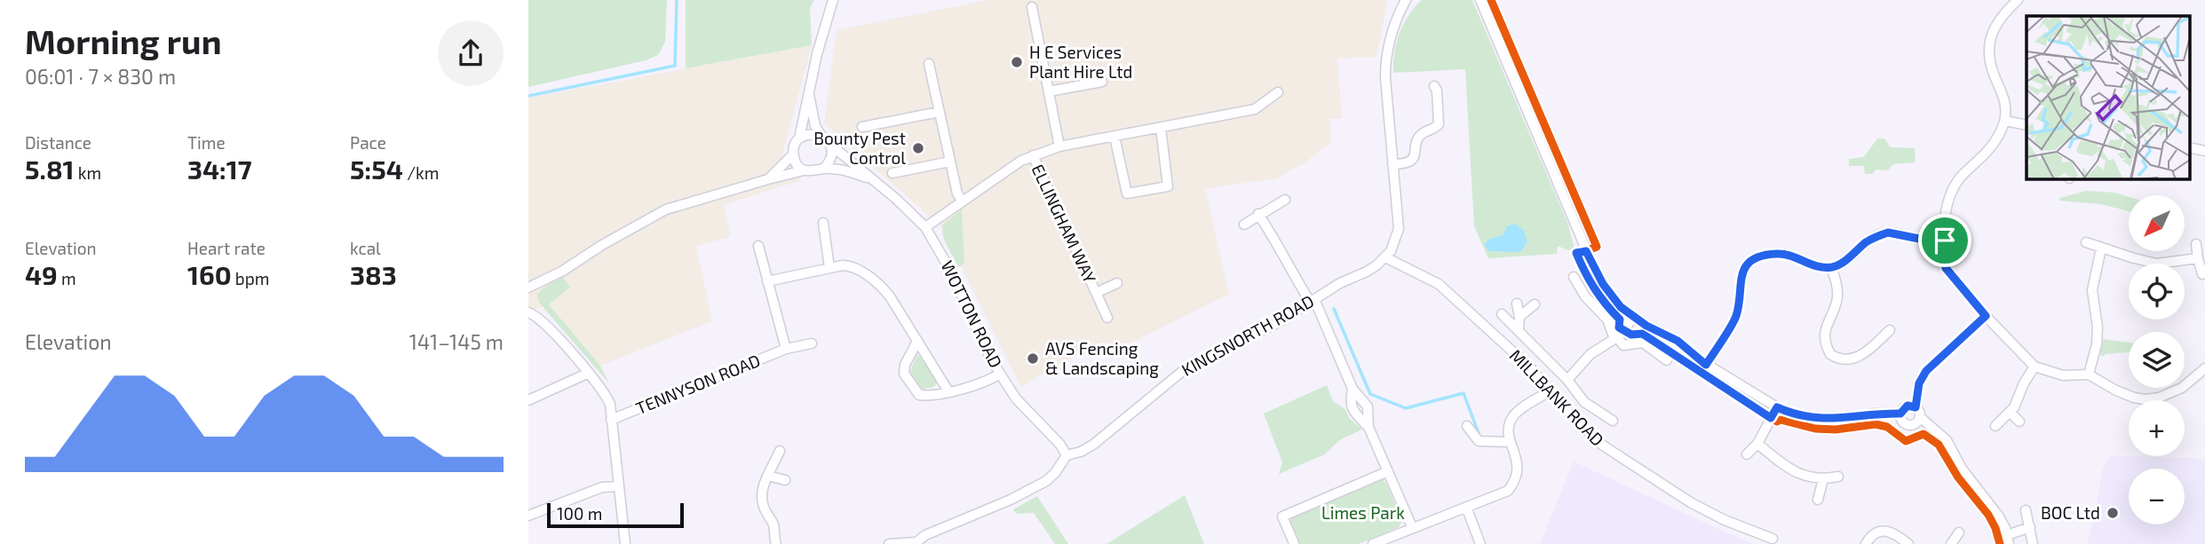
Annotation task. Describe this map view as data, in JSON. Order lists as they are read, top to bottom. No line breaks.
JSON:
{"streets":{"street":["ELLINGHAM WAY","WOTTON ROAD","KINGSNORTH ROAD","TENNYSON ROAD","MILLBANK ROAD"]},"crossings":[["ELLINGHAM WAY","WOTTON ROAD"],["WOTTON ROAD","KINGSNORTH ROAD"],["KINGSNORTH ROAD","MILLBANK ROAD"]],"parks":["Limes Park"],"places":["H E Services Plant Hire Ltd","Bounty Pest Control","AVS Fencing & Landscaping","BOC Ltd"],"scale_bar":"100 m","north":"bottom left","page":{"heading":["Morning run","06:01 · 7 × 830 m"],"stats":[["Distance","5.81 km"],["Time","34:17"],["Pace","5:54 /km"],["Elevation","49 m"],["Heart rate","160 bpm"],["kcal","383"]],"map_buttons":["+","−"],"chart":["Elevation","141–145 m"],"scale":"100 m"}}
